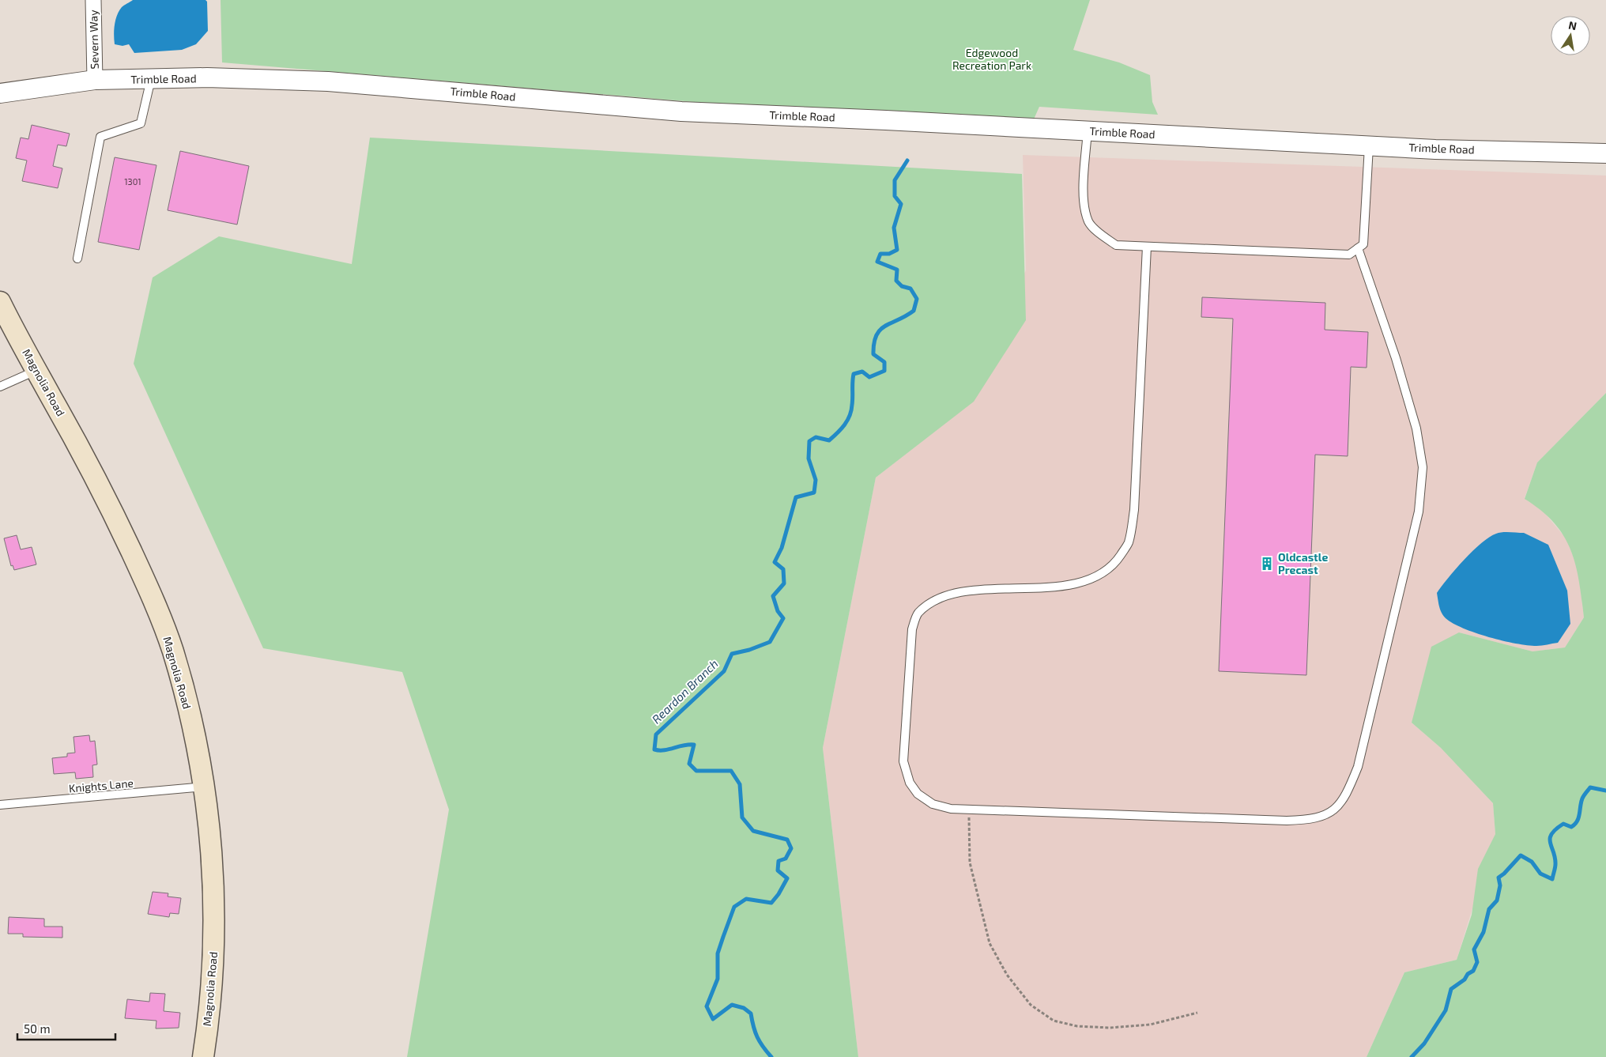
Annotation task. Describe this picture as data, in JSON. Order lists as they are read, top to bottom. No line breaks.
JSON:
{"streets":{"main road":["Magnolia Road"],"street":["Severn Way","Trimble Road"],"lane":["Knights Lane"]},"crossings":[["Severn Way","Trimble Road"],["Magnolia Road","Knights Lane"]],"water":["Reardon Branch"],"parks":["Edgewood Recreation Park"],"places":{"building":["Oldcastle Precast"]},"house_numbers":["1301"],"scale_bar":"50 m","north":"top"}
